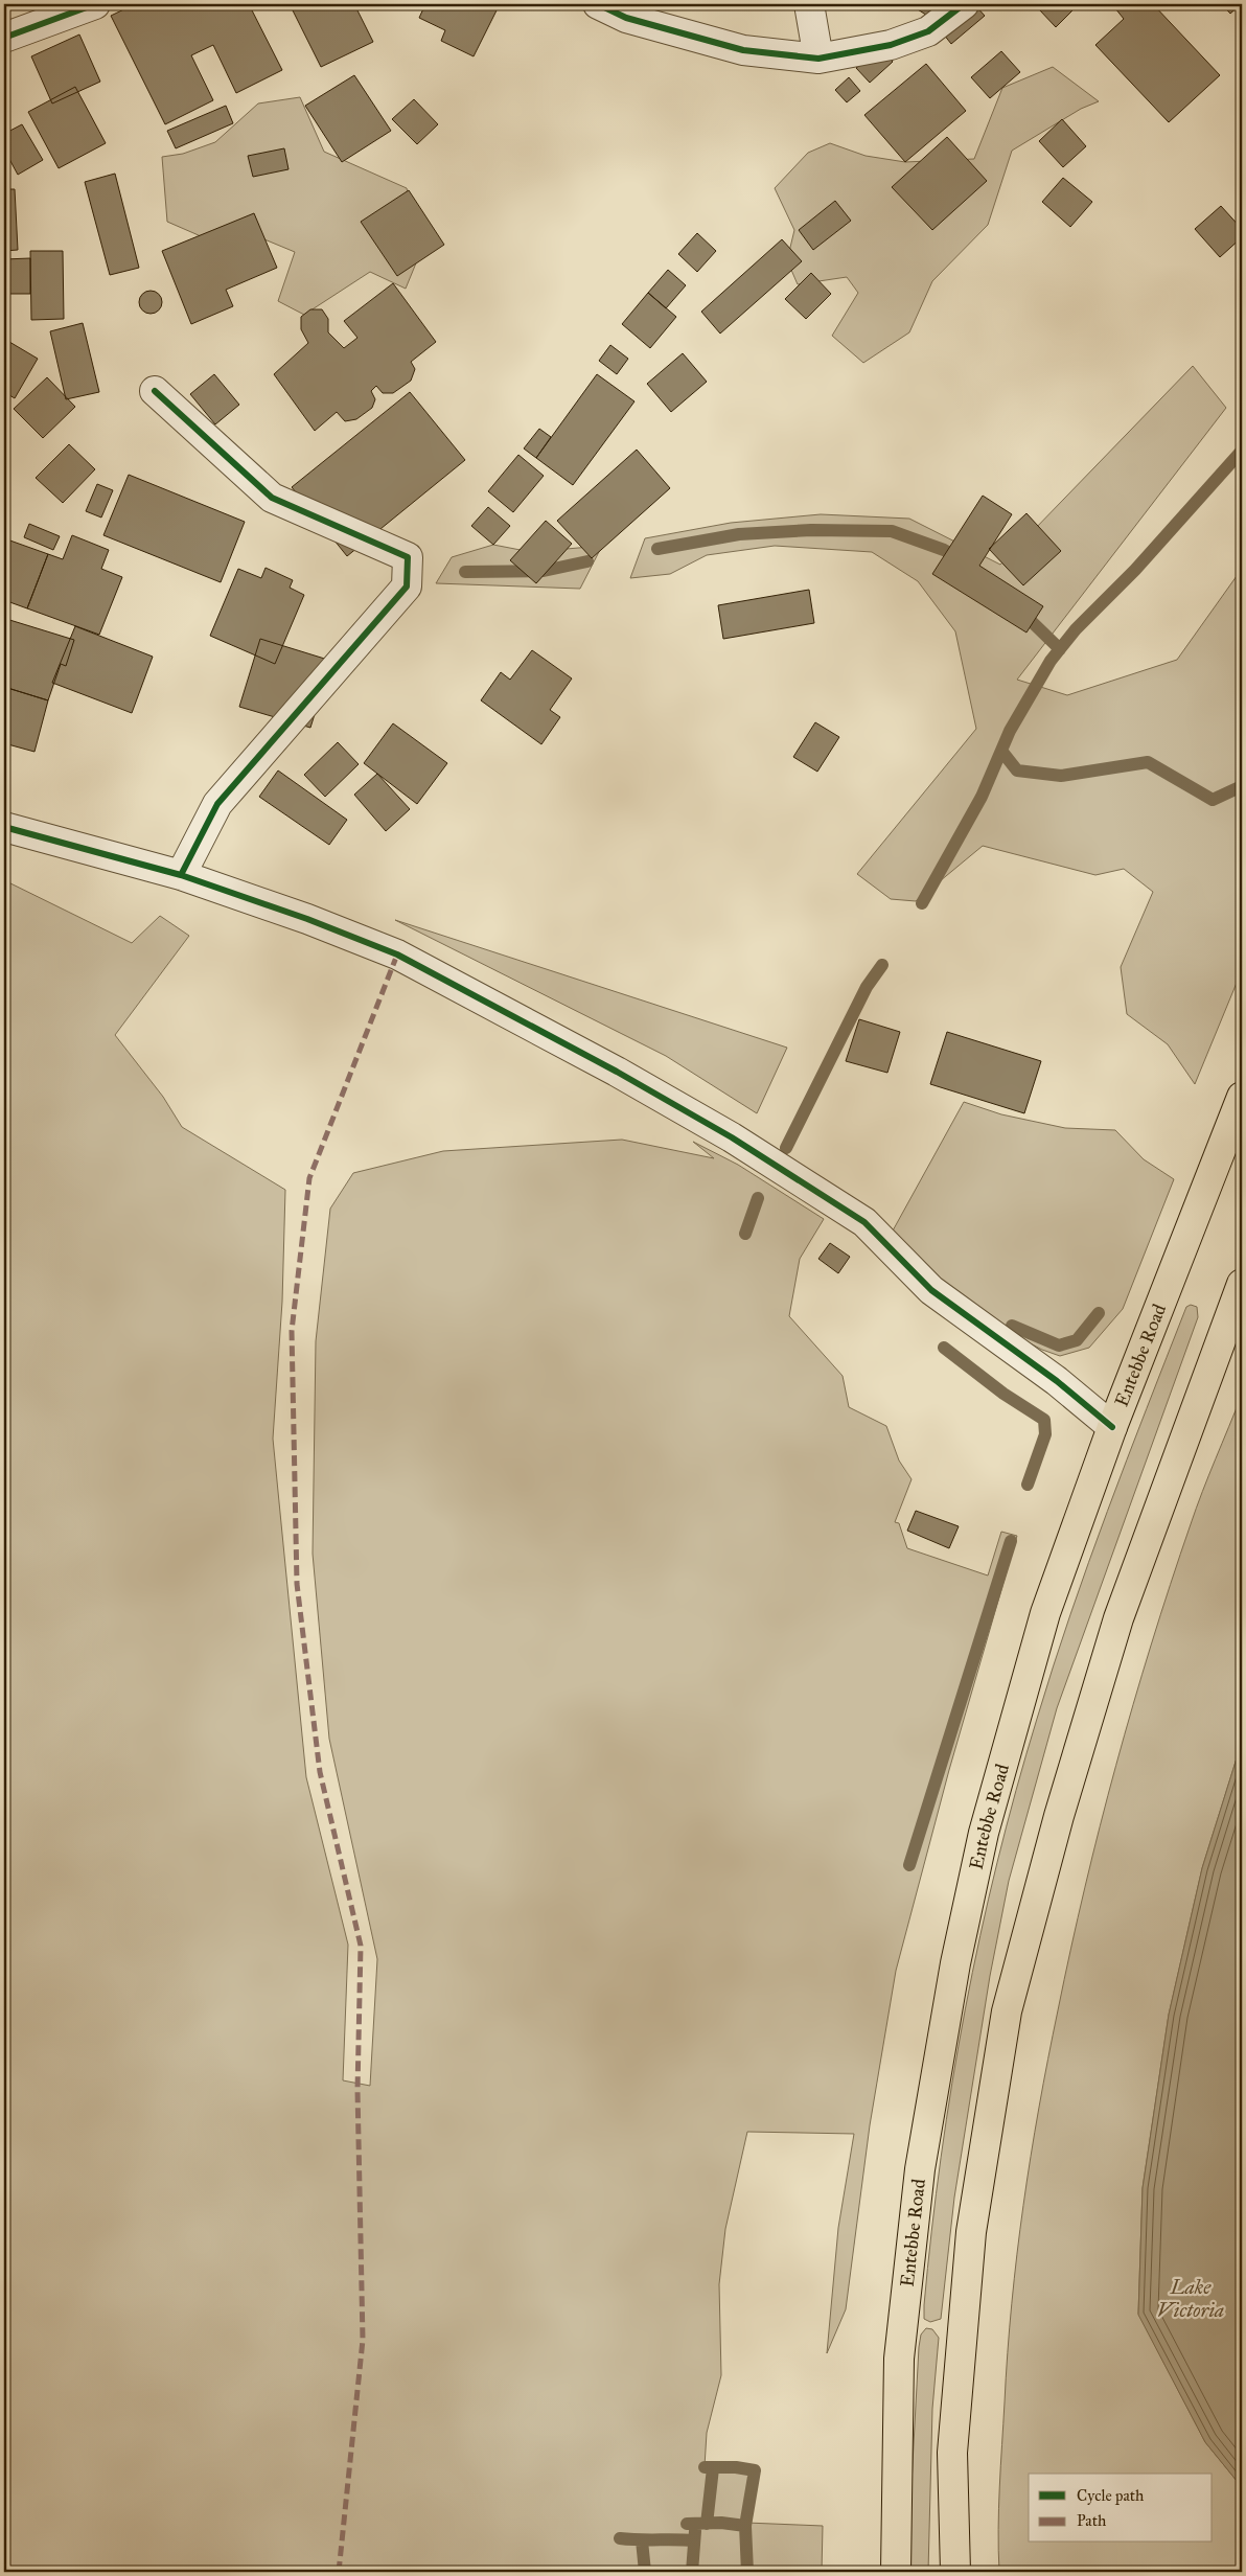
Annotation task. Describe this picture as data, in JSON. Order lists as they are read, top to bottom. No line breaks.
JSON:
{"streets":{"highway":["Entebbe Road"]},"water":["Lake Victoria"],"legend":["Cycle path","Path"]}
